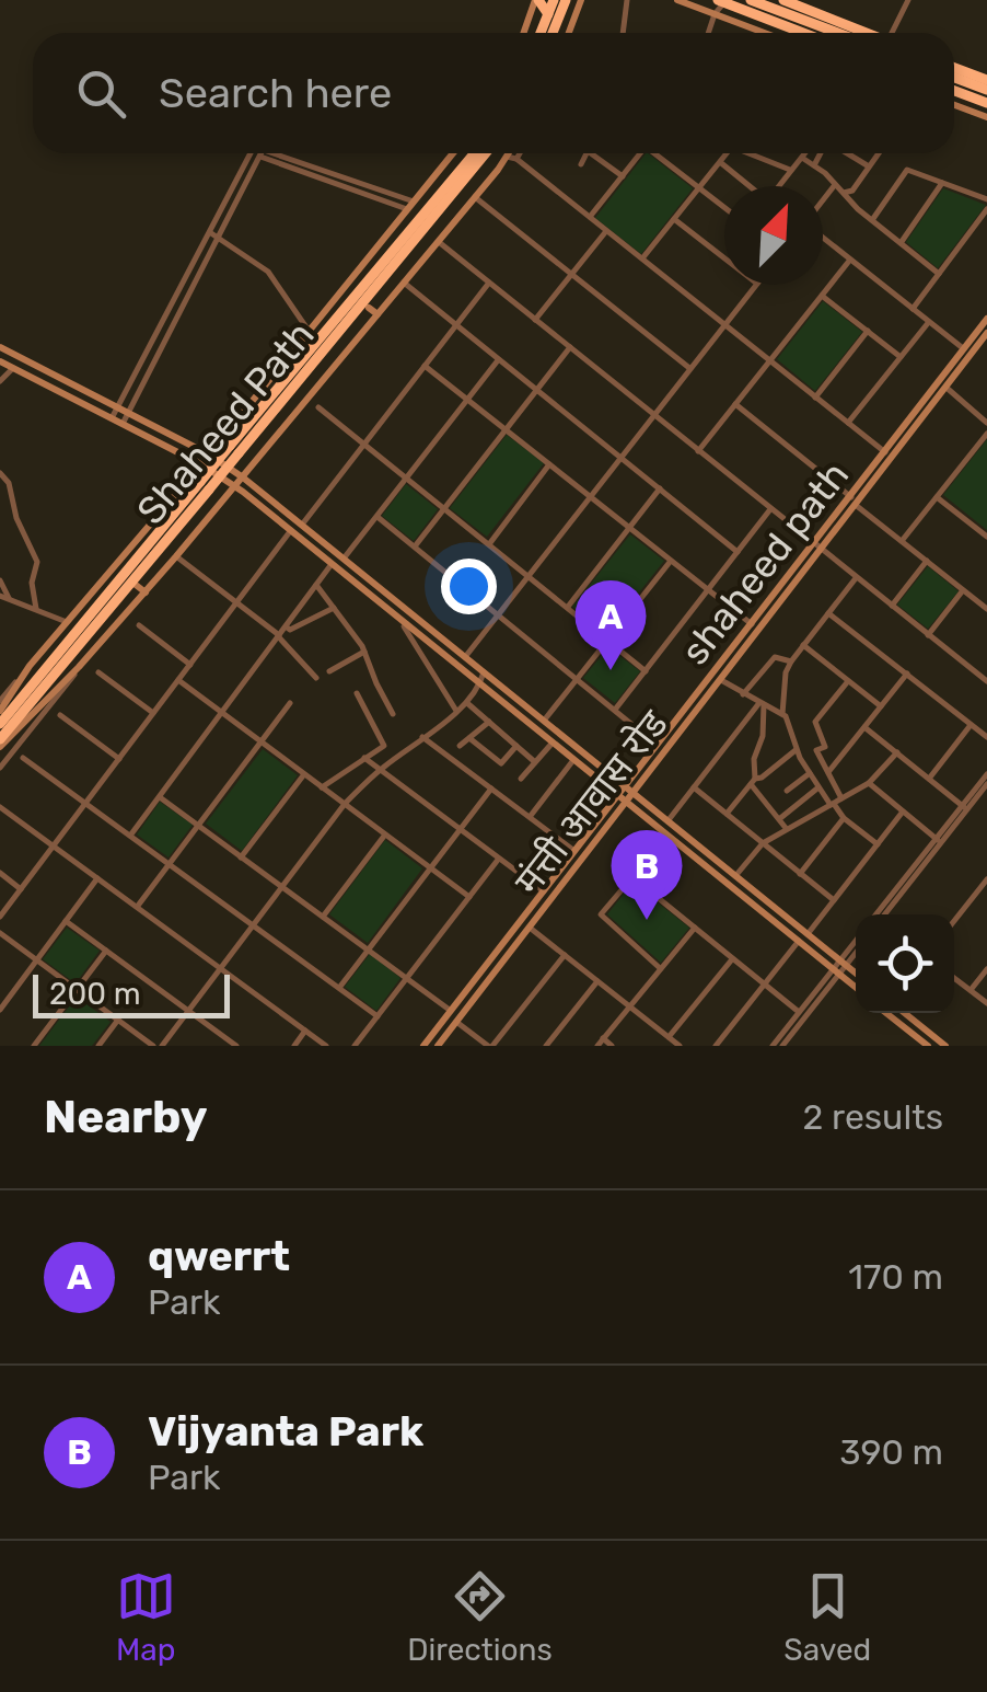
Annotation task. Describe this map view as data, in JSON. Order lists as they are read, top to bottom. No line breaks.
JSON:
{"streets":{"highway":["Shaheed Path"],"street":["shaheed path","मंत्ती आवास रोड"]},"crossings":[["shaheed path","मंत्ती आवास रोड"]],"scale_bar":"200 m","north":"top right","page":{"search":"Search here","pins":["A","B"],"scale":"200 m","heading":["Nearby","2 results"],"list":[{"mark":"A","name":"qwerrt","note":"Park","value":"170 m"},{"mark":"B","name":"Vijyanta Park","note":"Park","value":"390 m"}],"nav":["Map","Directions","Saved"]}}
